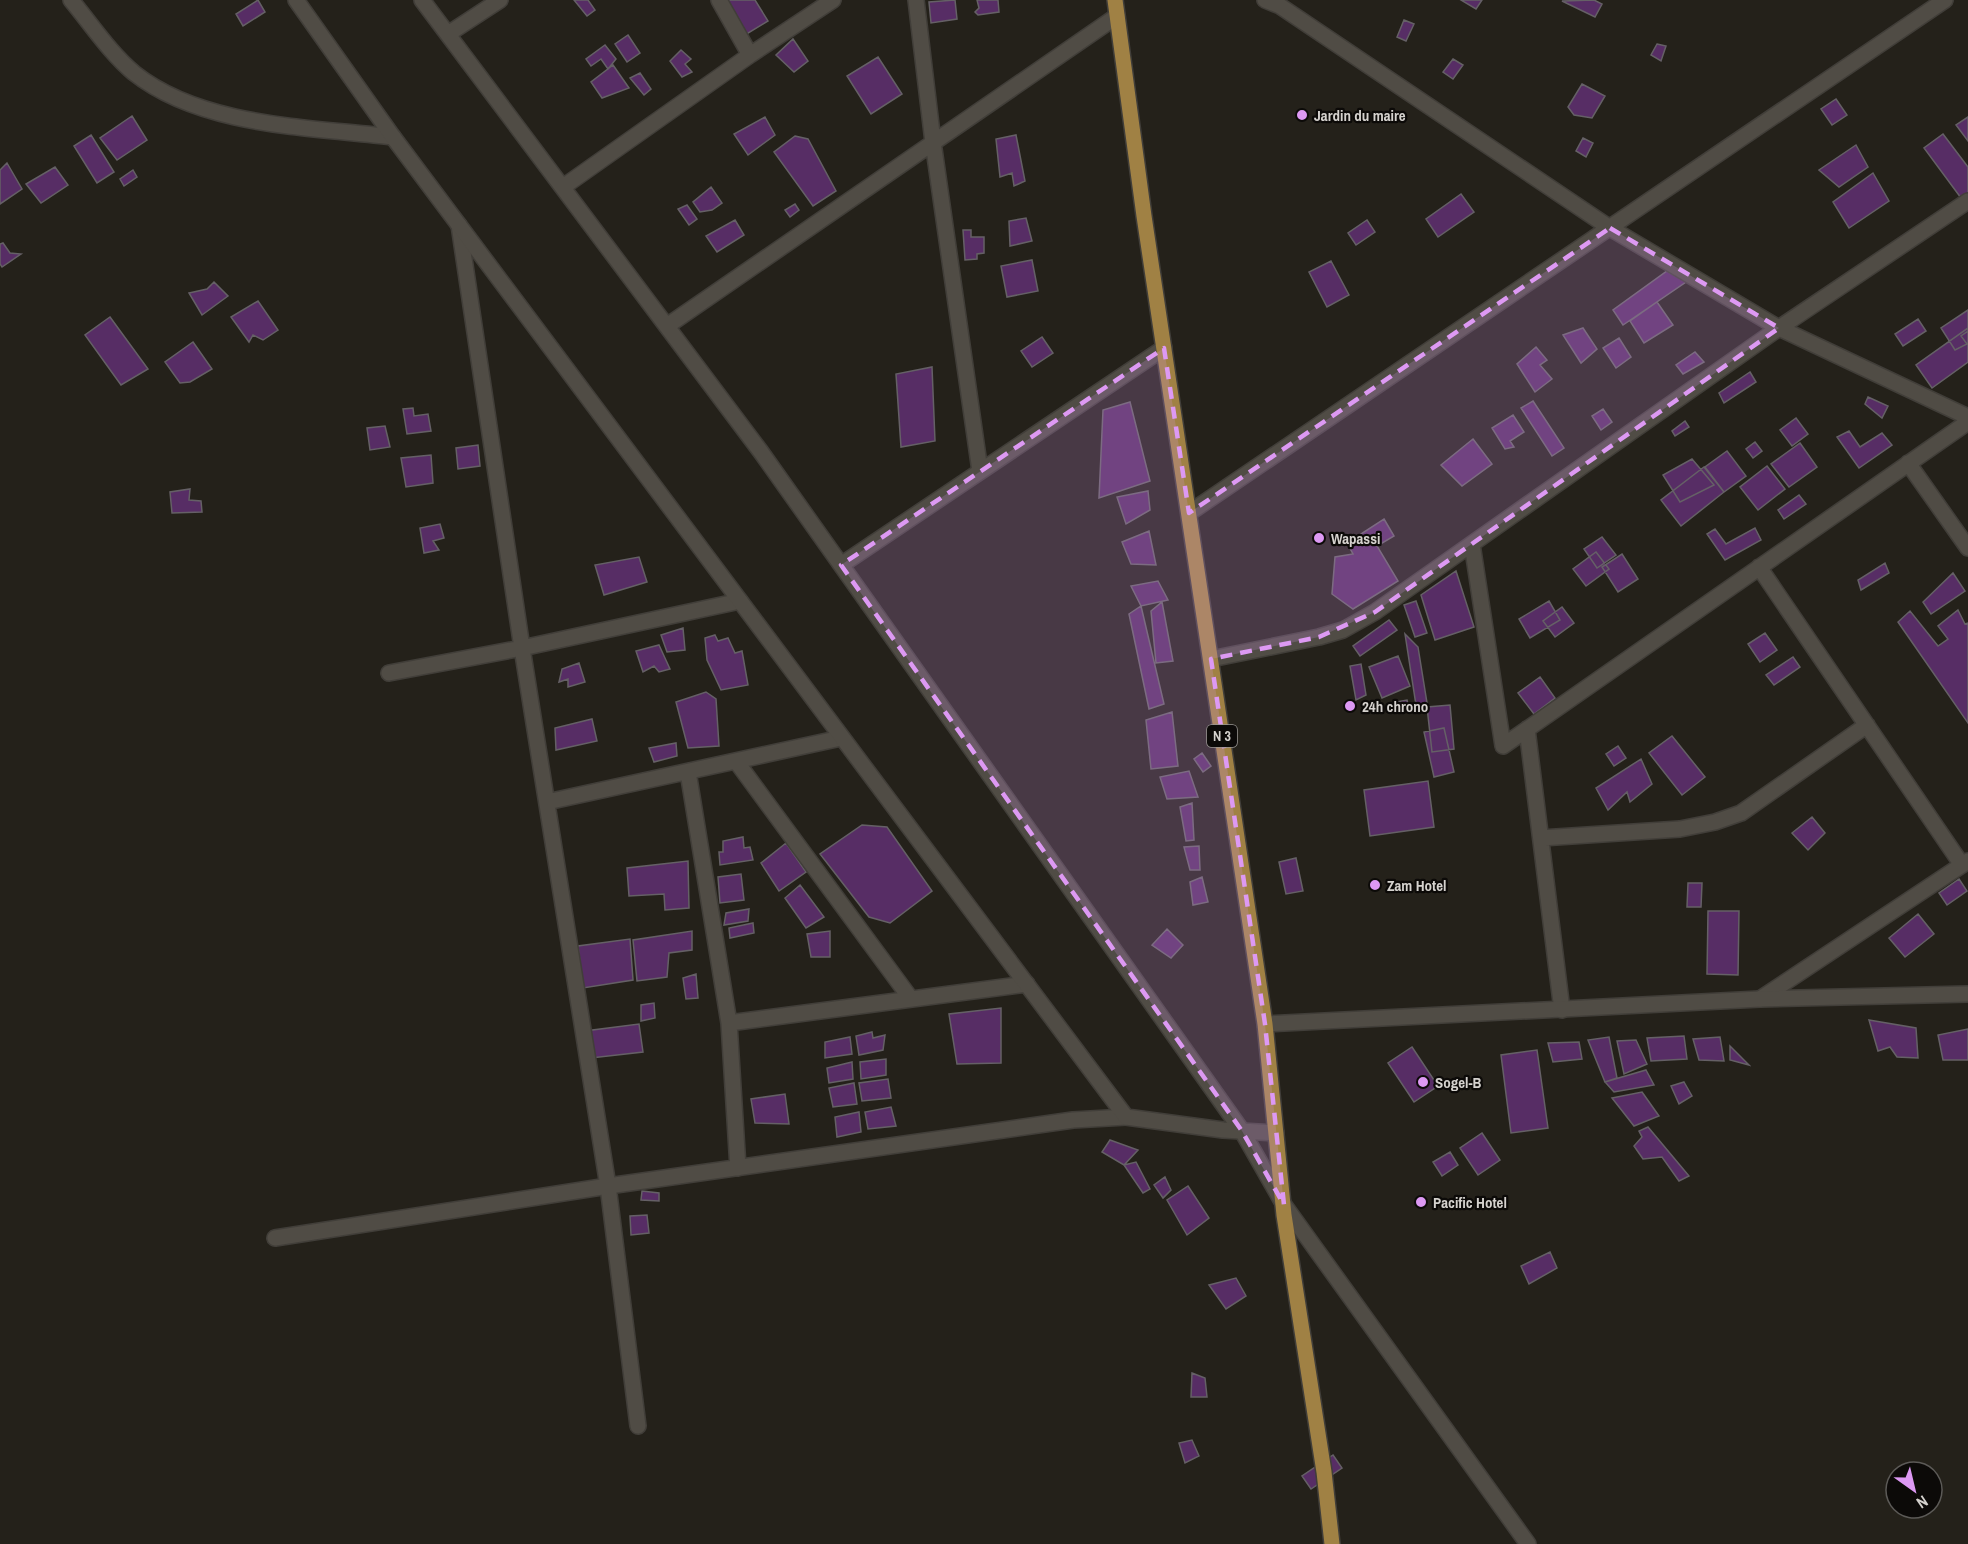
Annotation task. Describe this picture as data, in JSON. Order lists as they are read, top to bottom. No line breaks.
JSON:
{"streets":{"main road":["N 3"]},"places":["Jardin du maire","Wapassi","24h chrono","Zam Hotel","Sogel-B","Pacific Hotel"],"north":"bottom right"}
